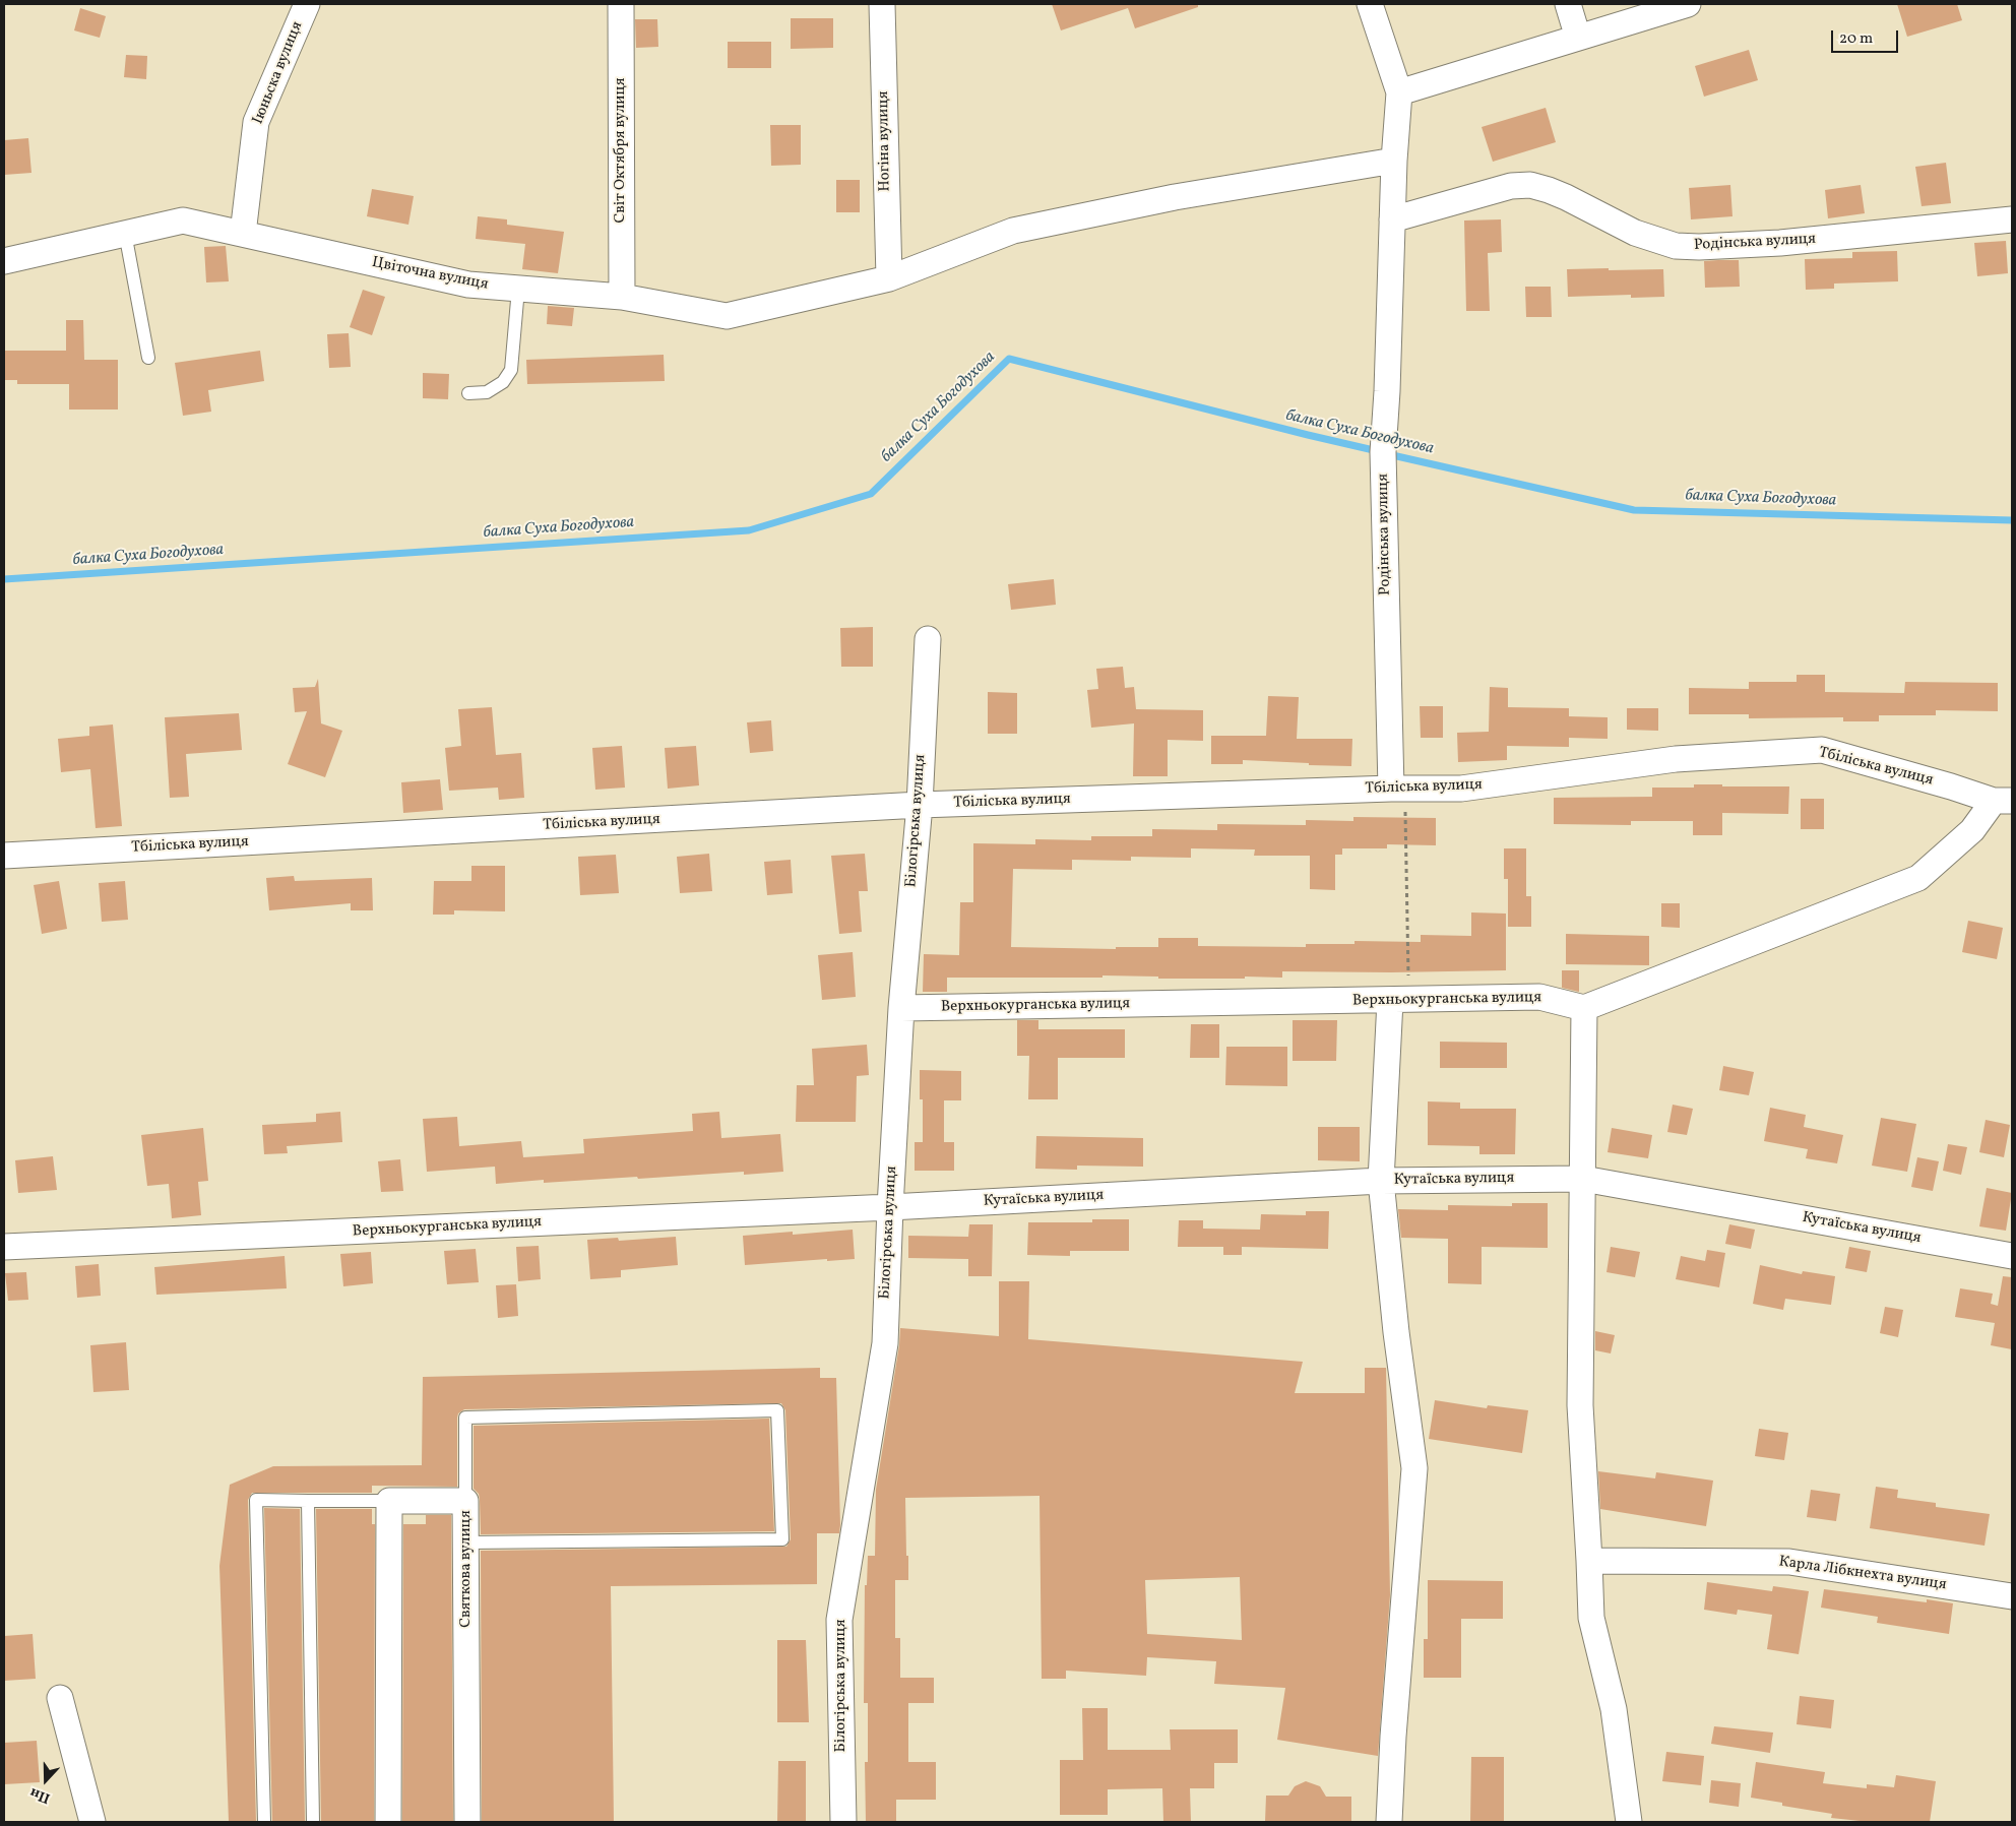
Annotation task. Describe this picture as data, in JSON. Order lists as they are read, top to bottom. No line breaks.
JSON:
{"streets":{"street":["Iюньска вулиця","Ногіна вулиця","Світ Октября вулиця","Родінська вулиця","Цвiточна вулиця","Тбіліська вулиця","Білогірська вулиця","Верхньокурганська вулиця","Кутаїська вулиця","Святкова вулиця","Карла Лібкнехта вулиця"]},"crossings":[["Iюньска вулиця","Цвiточна вулиця"],["Ногіна вулиця","Цвiточна вулиця"],["Світ Октября вулиця","Цвiточна вулиця"],["Родінська вулиця","Цвiточна вулиця"],["Родінська вулиця","Тбіліська вулиця"],["Тбіліська вулиця","Білогірська вулиця"],["Білогірська вулиця","Верхньокурганська вулиця"],["Білогірська вулиця","Кутаїська вулиця"],["Верхньокурганська вулиця","Кутаїська вулиця"]],"water":["балка Суха Богодухова"],"scale_bar":"20 m","north":"bottom"}
